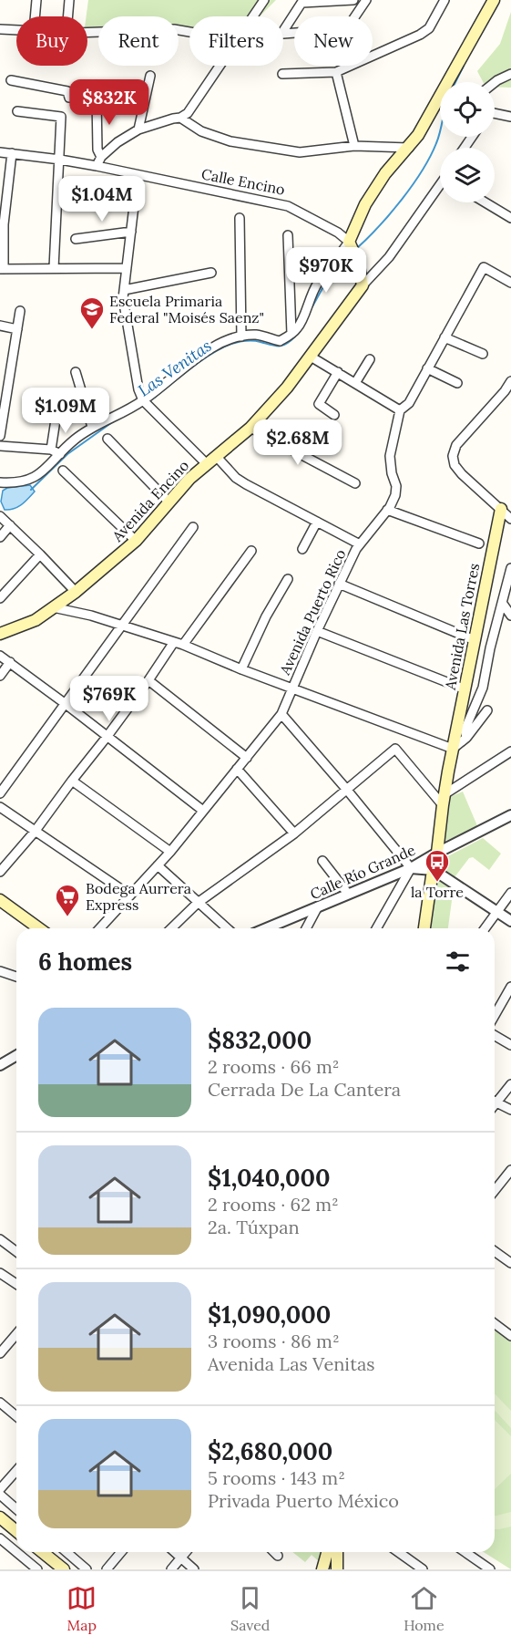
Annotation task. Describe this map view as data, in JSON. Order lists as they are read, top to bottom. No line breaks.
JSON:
{"streets":{"main road":["Avenida Encino","Avenida Las Torres"],"street":["Calle Encino","Avenida Puerto Rico","Calle Río Grande"]},"crossings":[["Avenida Las Torres","Calle Río Grande"]],"water":["Las Venitas"],"places":{"school or university":["Escuela Primaria Federal \"Moisés Saenz\""],"bus stop":["la Torre"],"supermarket":["Bodega Aurrera Express"]},"page":{"chip":["Buy","Rent","Filters","New"],"price":["$832K","$1.04M","$970K","$1.09M","$2.68M","$769K"],"heading":"6 homes","list":[{"name":"$832,000","note":"2 rooms · 66 m² · Cerrada De La Cantera"},{"name":"$1,040,000","note":"2 rooms · 62 m² · 2a. Túxpan"},{"name":"$1,090,000","note":"3 rooms · 86 m² · Avenida Las Venitas"},{"name":"$2,680,000","note":"5 rooms · 143 m² · Privada Puerto México"}],"tabs":["Map","Saved","Home"]}}
